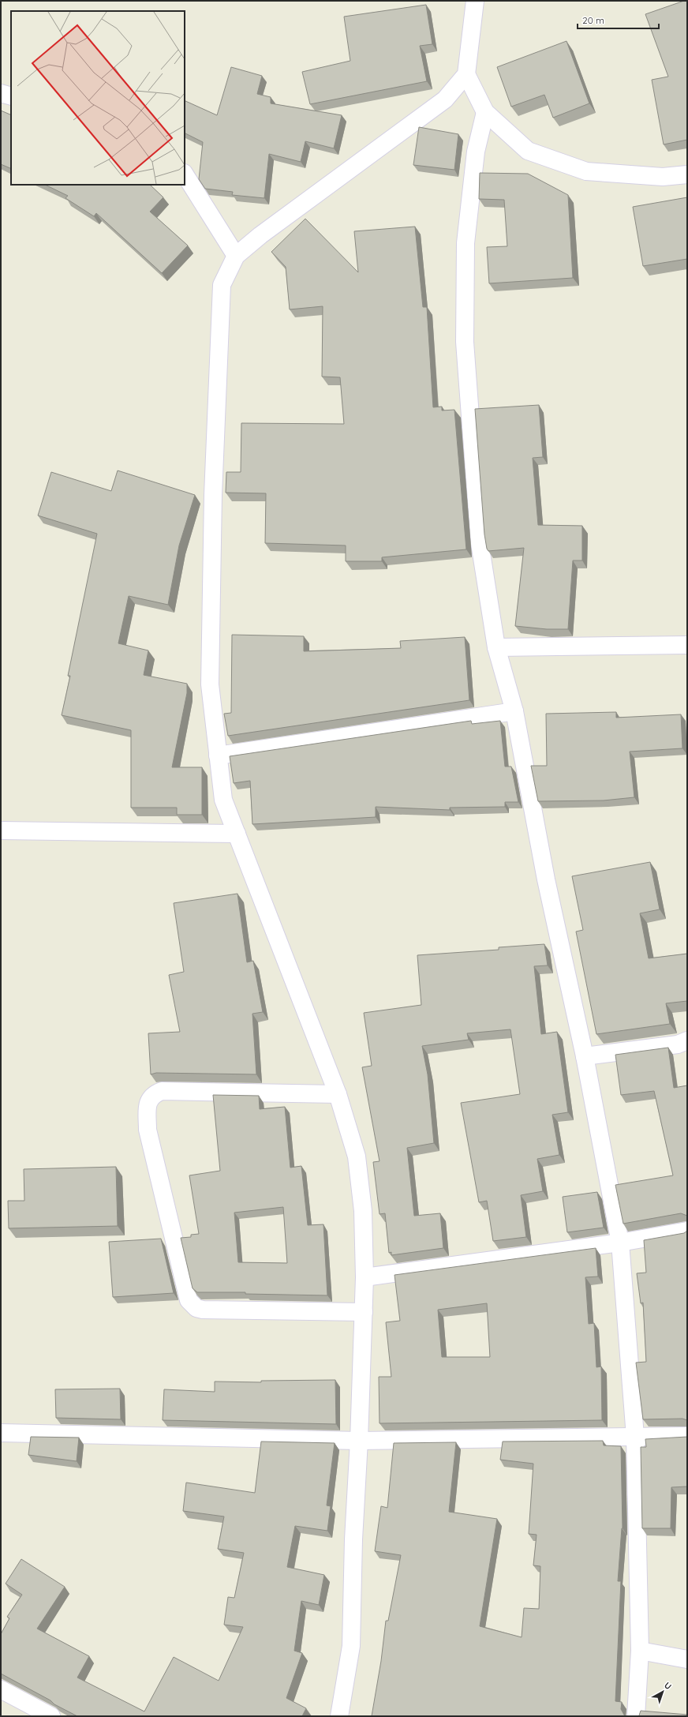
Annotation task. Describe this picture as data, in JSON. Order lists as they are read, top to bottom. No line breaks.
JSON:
{"scale_bar":"20 m","north":"top right"}
